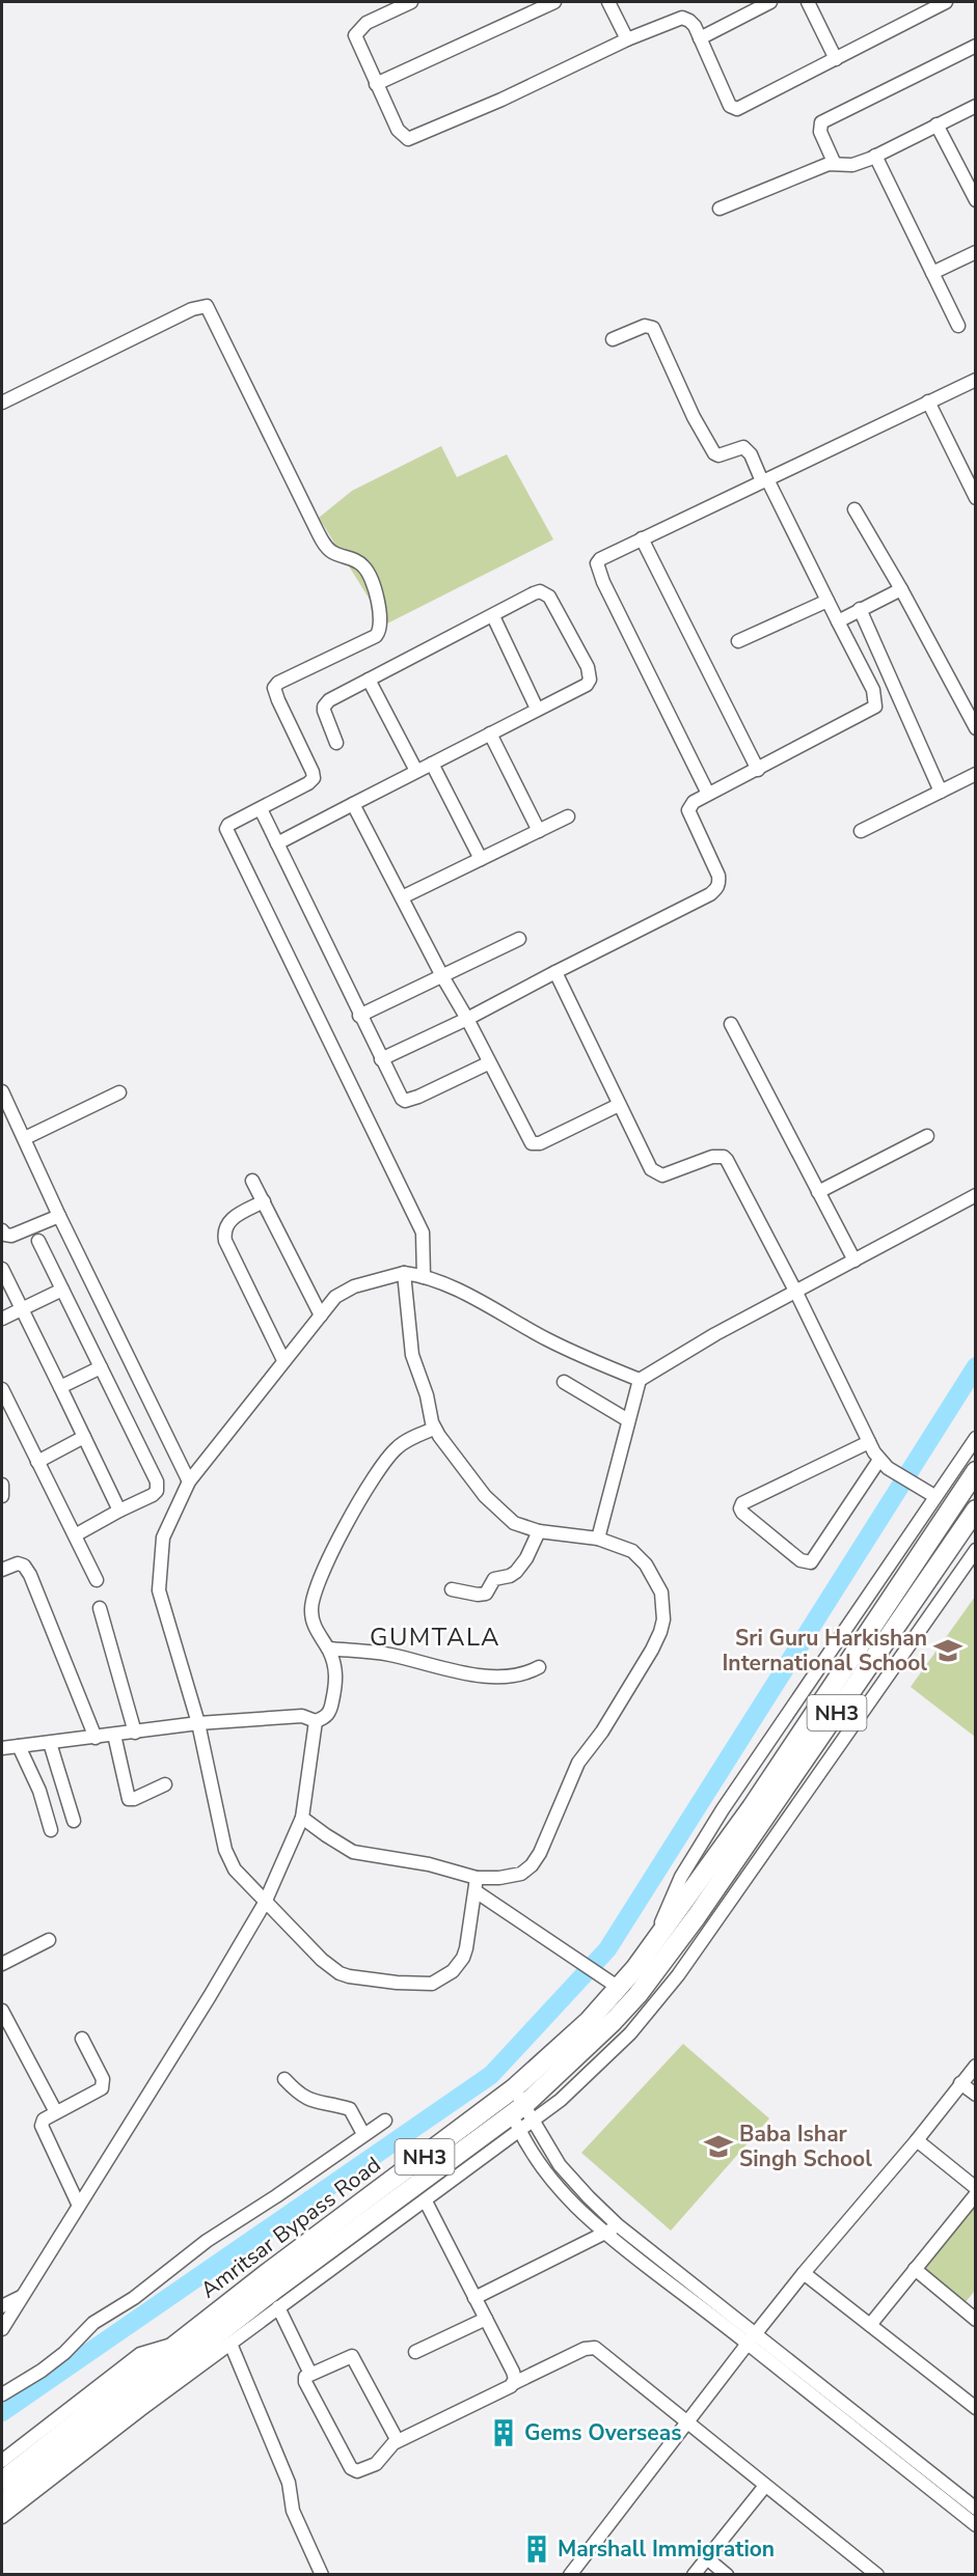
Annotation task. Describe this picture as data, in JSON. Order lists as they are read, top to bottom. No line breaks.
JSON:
{"streets":{"highway":["NH3","Amritsar Bypass Road"]},"crossings":[["NH3","Amritsar Bypass Road"]],"districts":["GUMTALA"],"places":{"school or university":["Sri Guru Harkishan International School","Baba Ishar Singh School"],"building":["Gems Overseas","Marshall Immigration"]}}
